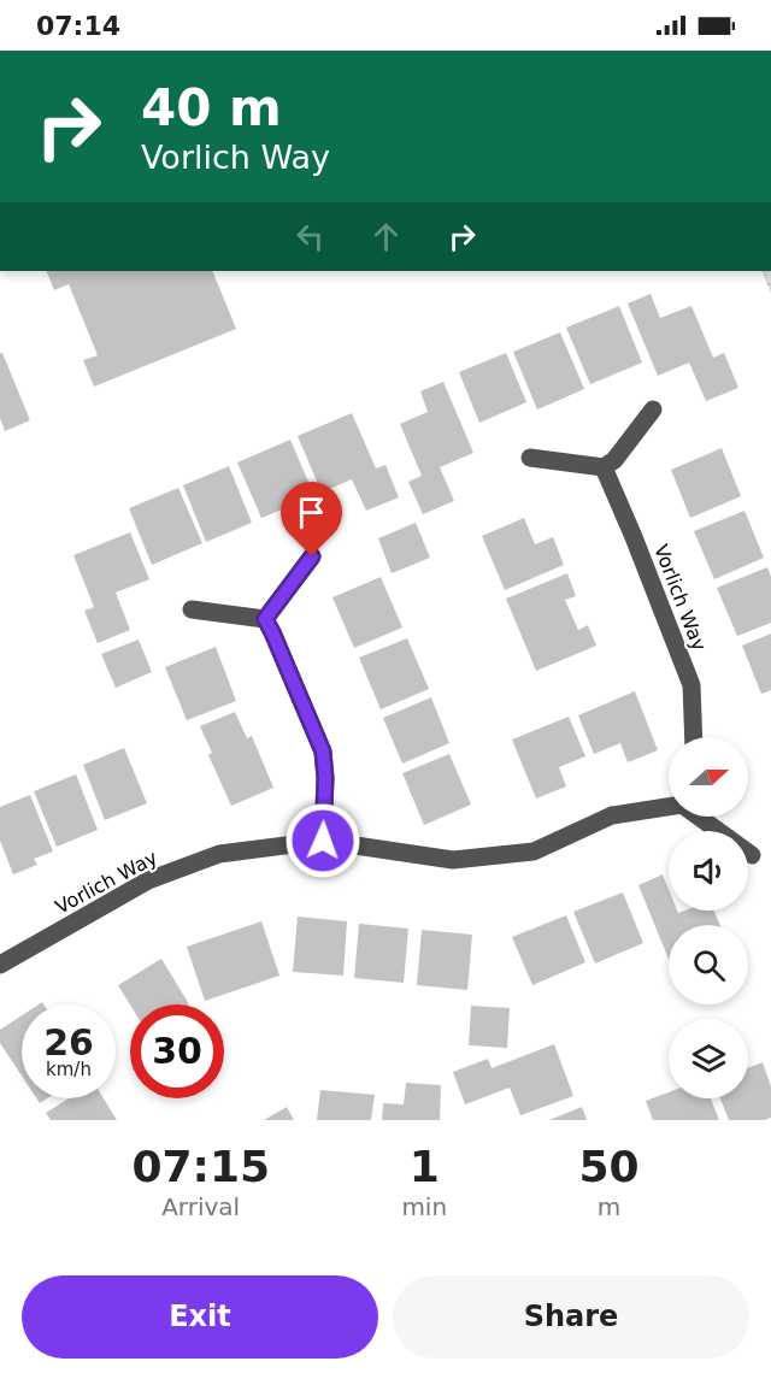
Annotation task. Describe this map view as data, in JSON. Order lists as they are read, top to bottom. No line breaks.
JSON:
{"streets":{"street":["Vorlich Way"]},"north":"right","page":{"status":"07:14","turn":["40 m","Vorlich Way"],"speed":"26 km/h","limit":"30","eta":["07:15","Arrival","1","min","50","m"],"buttons":["Exit","Share"]}}
